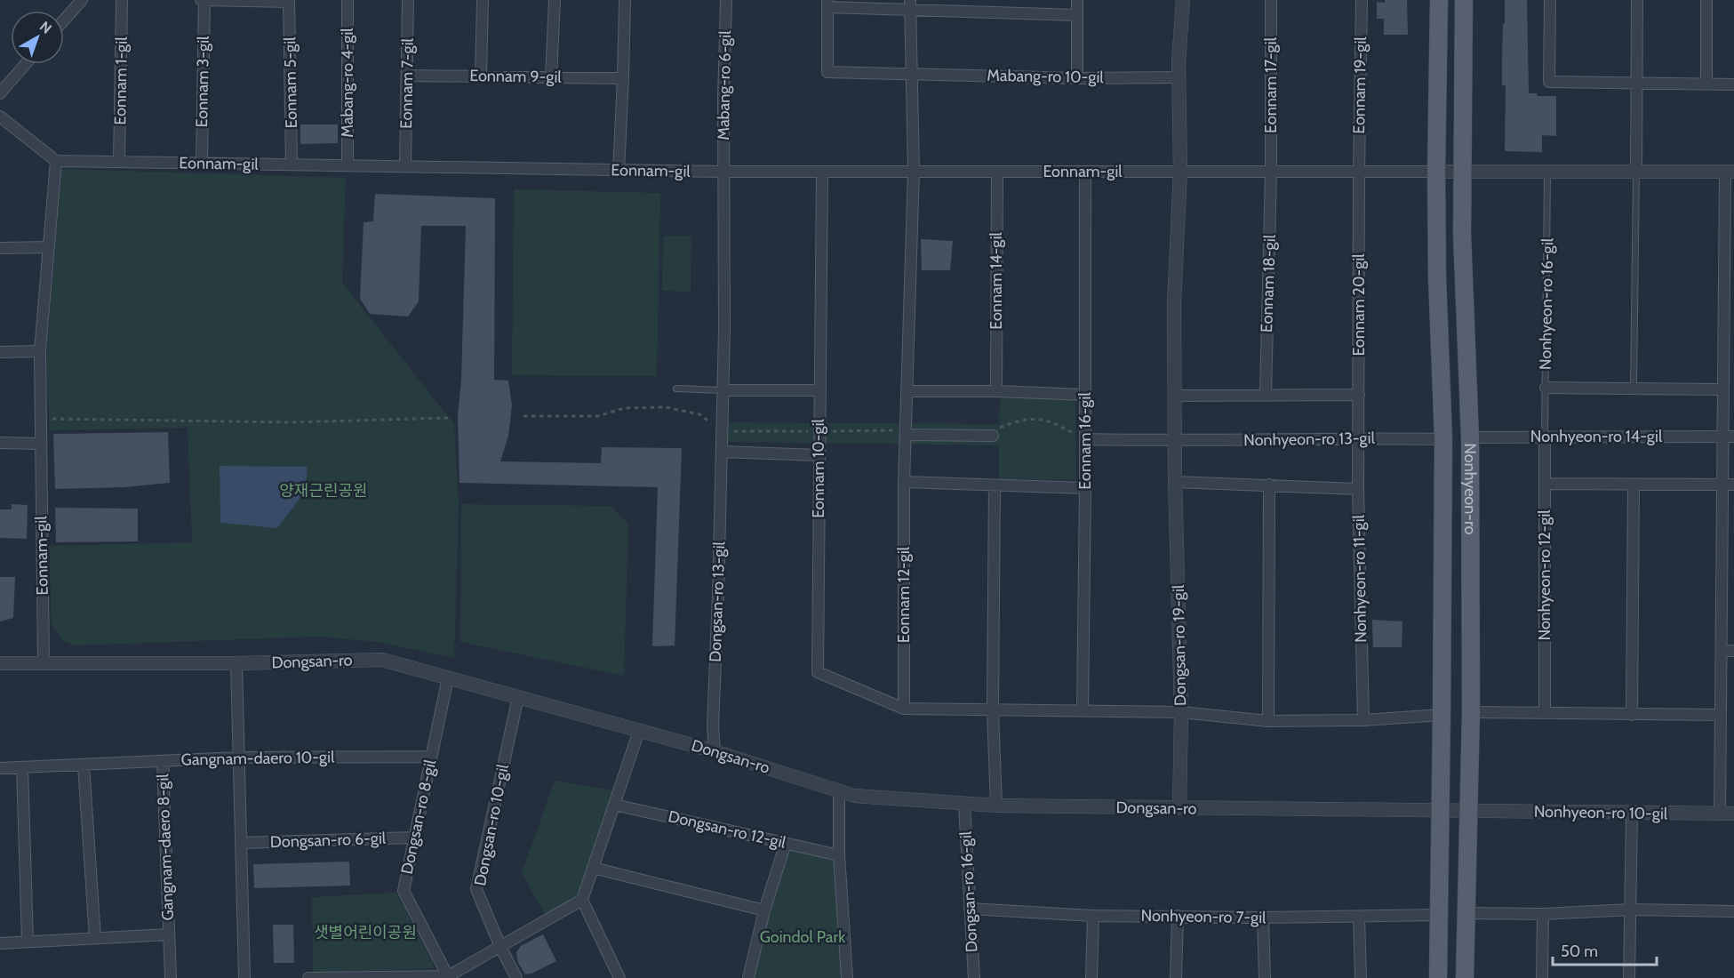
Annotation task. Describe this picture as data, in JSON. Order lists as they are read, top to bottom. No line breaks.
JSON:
{"streets":{"main road":["Nonhyeon-ro"],"street":["Eonnam 9-gil","Mabang-ro 10-gil","Eonnam 1-gil","Eonnam 3-gil","Eonnam 5-gil","Mabang-ro 4-gil","Eonnam 7-gil","Mabang-ro 6-gil","Eonnam 17-gil","Eonnam 19-gil","Eonnam-gil","Eonnam 14-gil","Eonnam 18-gil","Eonnam 20-gil","Nonhyeon-ro 14-gil","Nonhyeon-ro 13-gil","Eonnam 16-gil","Eonnam 10-gil","Nonhyeon-ro 12-gil","Nonhyeon-ro 11-gil","Eonnam 12-gil","Dongsan-ro 13-gil","Dongsan-ro 19-gil","Dongsan-ro","Gangnam-daero 10-gil","Nonhyeon-ro 10-gil","Dongsan-ro 8-gil","Dongsan-ro 10-gil","Dongsan-ro 12-gil","Dongsan-ro 6-gil","Gangnam-daero 8-gil","Dongsan-ro 16-gil","Nonhyeon-ro 7-gil"],"lane":["Nonhyeon-ro 16-gil"]},"crossings":[["Eonnam 9-gil","Eonnam 7-gil"],["Mabang-ro 10-gil","Eonnam 12-gil"],["Eonnam 1-gil","Eonnam-gil"],["Eonnam 3-gil","Eonnam-gil"],["Eonnam 5-gil","Eonnam-gil"],["Mabang-ro 4-gil","Eonnam-gil"],["Eonnam 7-gil","Eonnam-gil"],["Mabang-ro 6-gil","Eonnam-gil"],["Mabang-ro 6-gil","Dongsan-ro 13-gil"],["Eonnam 17-gil","Eonnam-gil"],["Eonnam 17-gil","Eonnam 18-gil"],["Eonnam 19-gil","Eonnam-gil"],["Eonnam 19-gil","Eonnam 20-gil"],["Eonnam-gil","Eonnam 14-gil"],["Eonnam-gil","Eonnam 18-gil"],["Eonnam-gil","Eonnam 20-gil"],["Eonnam-gil","Eonnam 16-gil"],["Eonnam-gil","Eonnam 10-gil"],["Eonnam-gil","Nonhyeon-ro"],["Eonnam-gil","Eonnam 12-gil"],["Eonnam-gil","Dongsan-ro 13-gil"],["Eonnam-gil","Dongsan-ro 19-gil"],["Eonnam-gil","Dongsan-ro"],["Nonhyeon-ro 16-gil","Nonhyeon-ro 14-gil"],["Nonhyeon-ro 16-gil","Nonhyeon-ro 12-gil"],["Eonnam 20-gil","Nonhyeon-ro 13-gil"],["Eonnam 20-gil","Nonhyeon-ro 11-gil"],["Nonhyeon-ro 14-gil","Nonhyeon-ro"],["Nonhyeon-ro 14-gil","Nonhyeon-ro 12-gil"],["Nonhyeon-ro 13-gil","Nonhyeon-ro"],["Nonhyeon-ro 13-gil","Nonhyeon-ro 11-gil"],["Nonhyeon-ro 13-gil","Dongsan-ro 19-gil"],["Eonnam 10-gil","Eonnam 12-gil"],["Nonhyeon-ro","Dongsan-ro"],["Nonhyeon-ro","Nonhyeon-ro 10-gil"],["Nonhyeon-ro","Nonhyeon-ro 7-gil"],["Dongsan-ro 13-gil","Dongsan-ro"],["Dongsan-ro 19-gil","Dongsan-ro"],["Dongsan-ro","Nonhyeon-ro 10-gil"],["Dongsan-ro","Dongsan-ro 8-gil"],["Dongsan-ro","Dongsan-ro 10-gil"],["Dongsan-ro","Dongsan-ro 16-gil"],["Gangnam-daero 10-gil","Dongsan-ro 8-gil"],["Gangnam-daero 10-gil","Gangnam-daero 8-gil"],["Dongsan-ro 8-gil","Dongsan-ro 6-gil"],["Dongsan-ro 16-gil","Nonhyeon-ro 7-gil"]],"parks":["양재근린공원","샛별어린이공원","Goindol Park"],"scale_bar":"50 m","north":"top right"}
